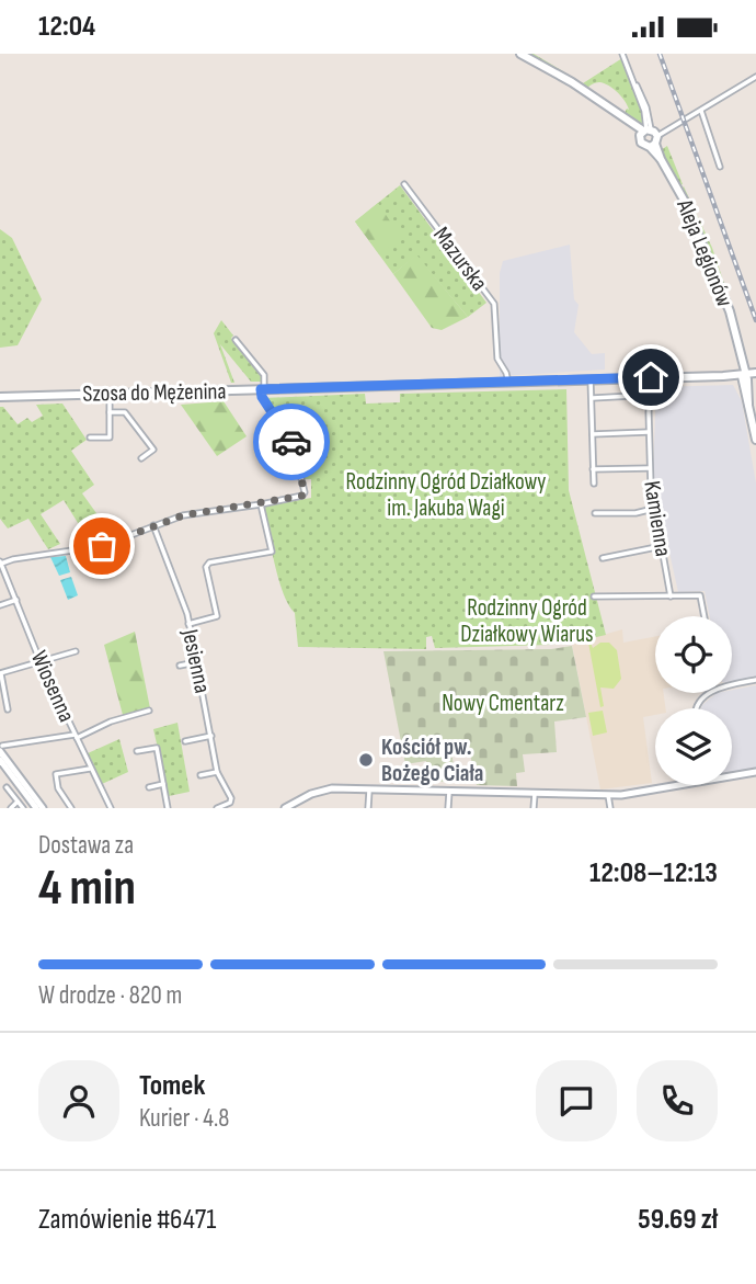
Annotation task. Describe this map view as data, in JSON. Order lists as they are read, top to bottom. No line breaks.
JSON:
{"streets":{"main road":["Aleja Legionów","Szosa do Mężenina"],"street":["Mazurska","Kamienna","Jesienna","Wiosenna"]},"crossings":[["Aleja Legionów","Szosa do Mężenina"],["Mazurska","Szosa do Mężenina"],["Szosa do Mężenina","Kamienna"]],"parks":["Rodzinny Ogród Działkowy im. Jakuba Wagi","Rodzinny Ogród Działkowy Wiarus","Nowy Cmentarz"],"places":["Kościół pw. Bożego Ciała"],"page":{"status":"12:04","heading":["4 min","Dostawa za","12:08–12:13"],"panel":["Tomek","Kurier · 4.8","Zamówienie #6471","59.69 zł"],"bar":"W drodze · 820 m"}}
